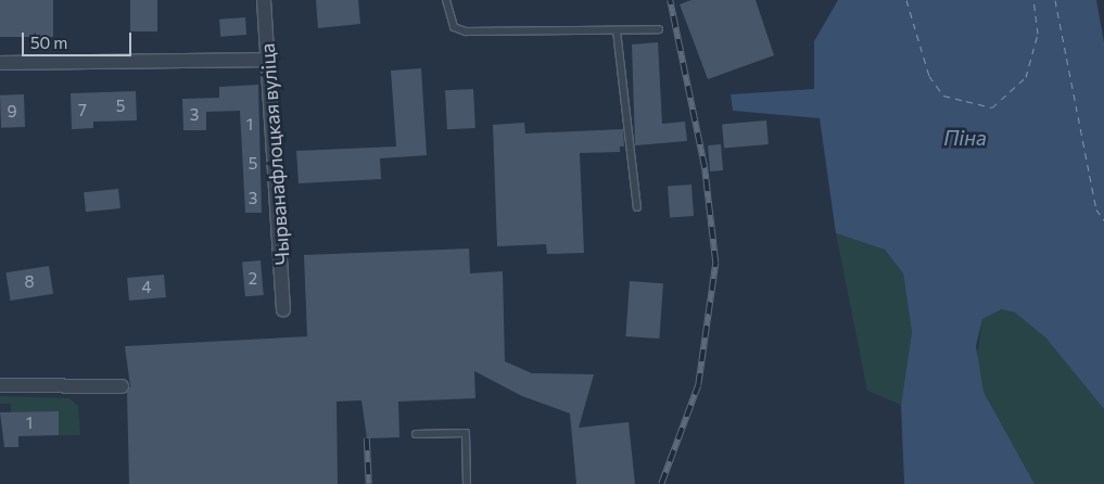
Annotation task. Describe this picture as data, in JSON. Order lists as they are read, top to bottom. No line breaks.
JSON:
{"streets":{"street":["Чырванафлоцкая вуліца"]},"water":["Піна"],"house_numbers":["5","7","9","3","1","5","3","2","8","4","1"],"scale_bar":"50 m"}
